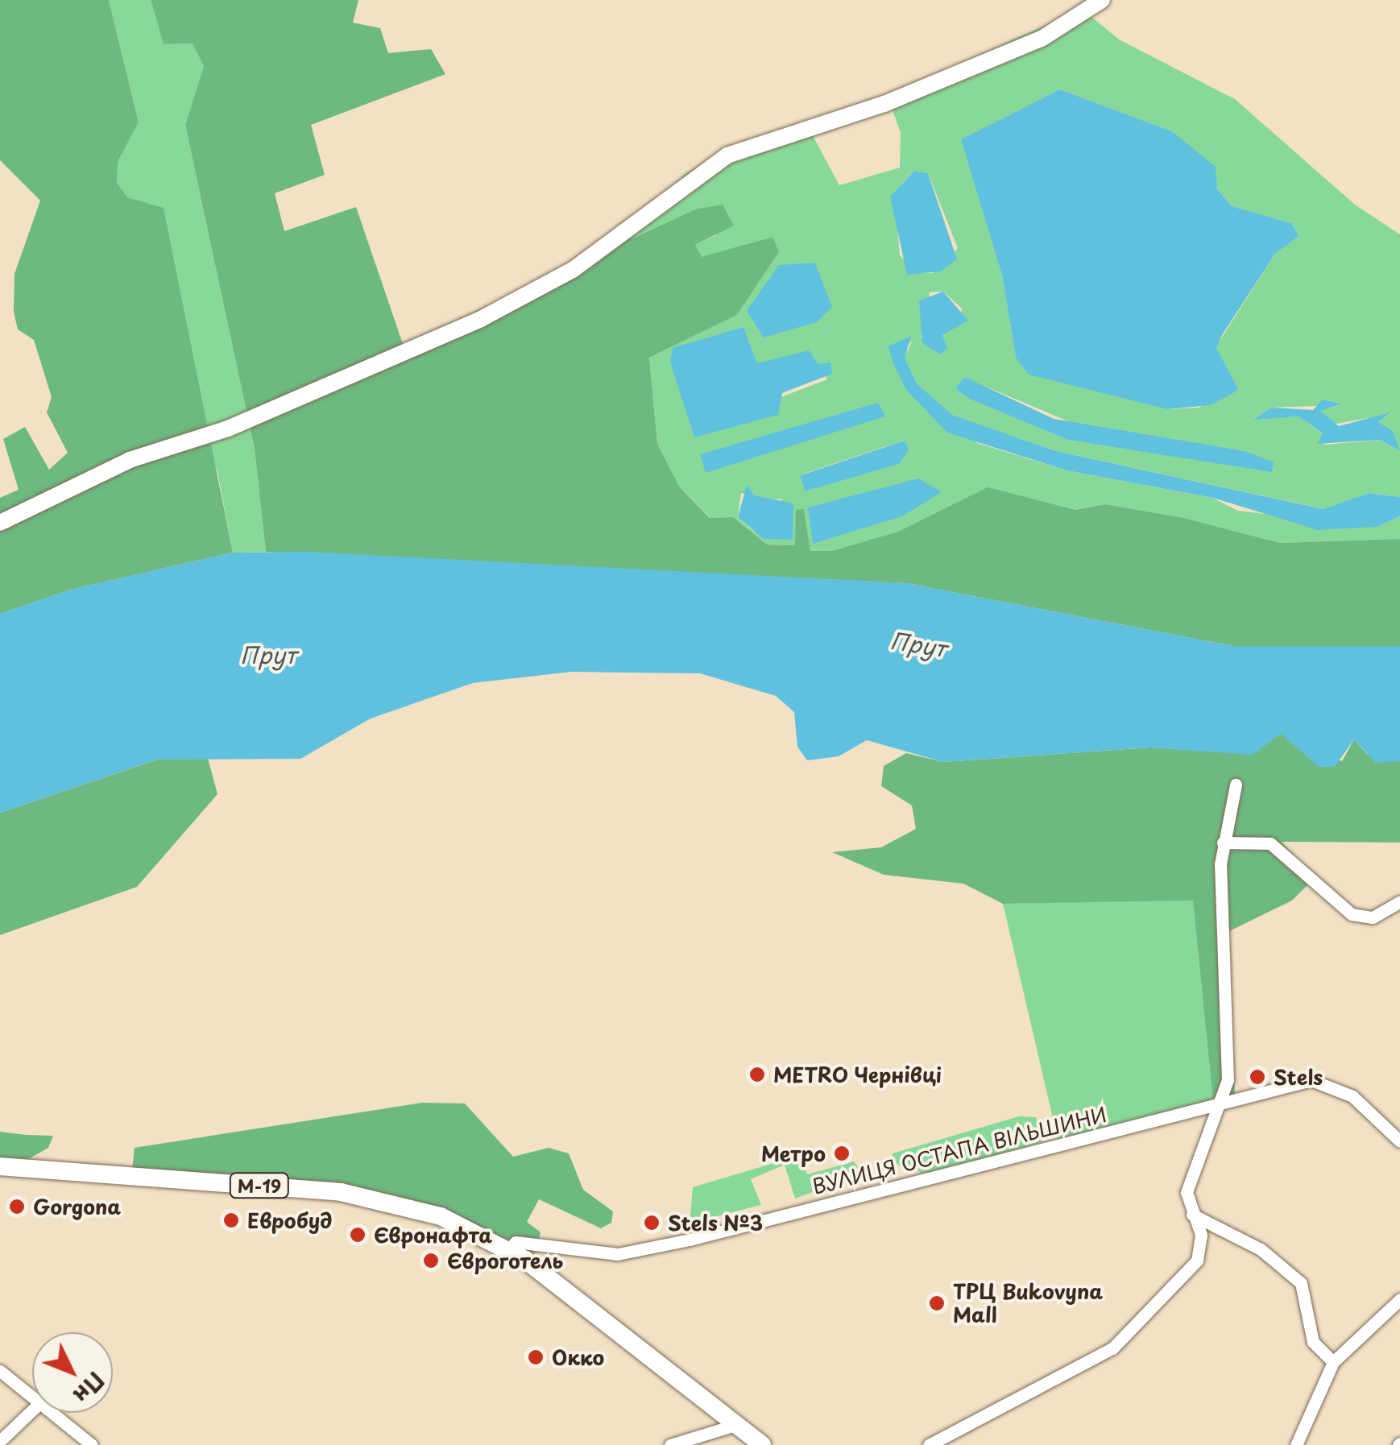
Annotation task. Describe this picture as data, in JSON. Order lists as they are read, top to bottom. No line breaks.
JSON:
{"streets":{"highway":["М-19"],"street":["ВУЛИЦЯ ОСТАПА ВІЛЬШИНИ"]},"crossings":[["ВУЛИЦЯ ОСТАПА ВІЛЬШИНИ","М-19"]],"water":["Прут"],"places":["METRO Чернівці","Stels","Метро","Gorgona","Евробуд","Stels №3","Євронафта","Євроготель","ТРЦ Bukovyna Mall","Окко"],"north":"bottom right"}
